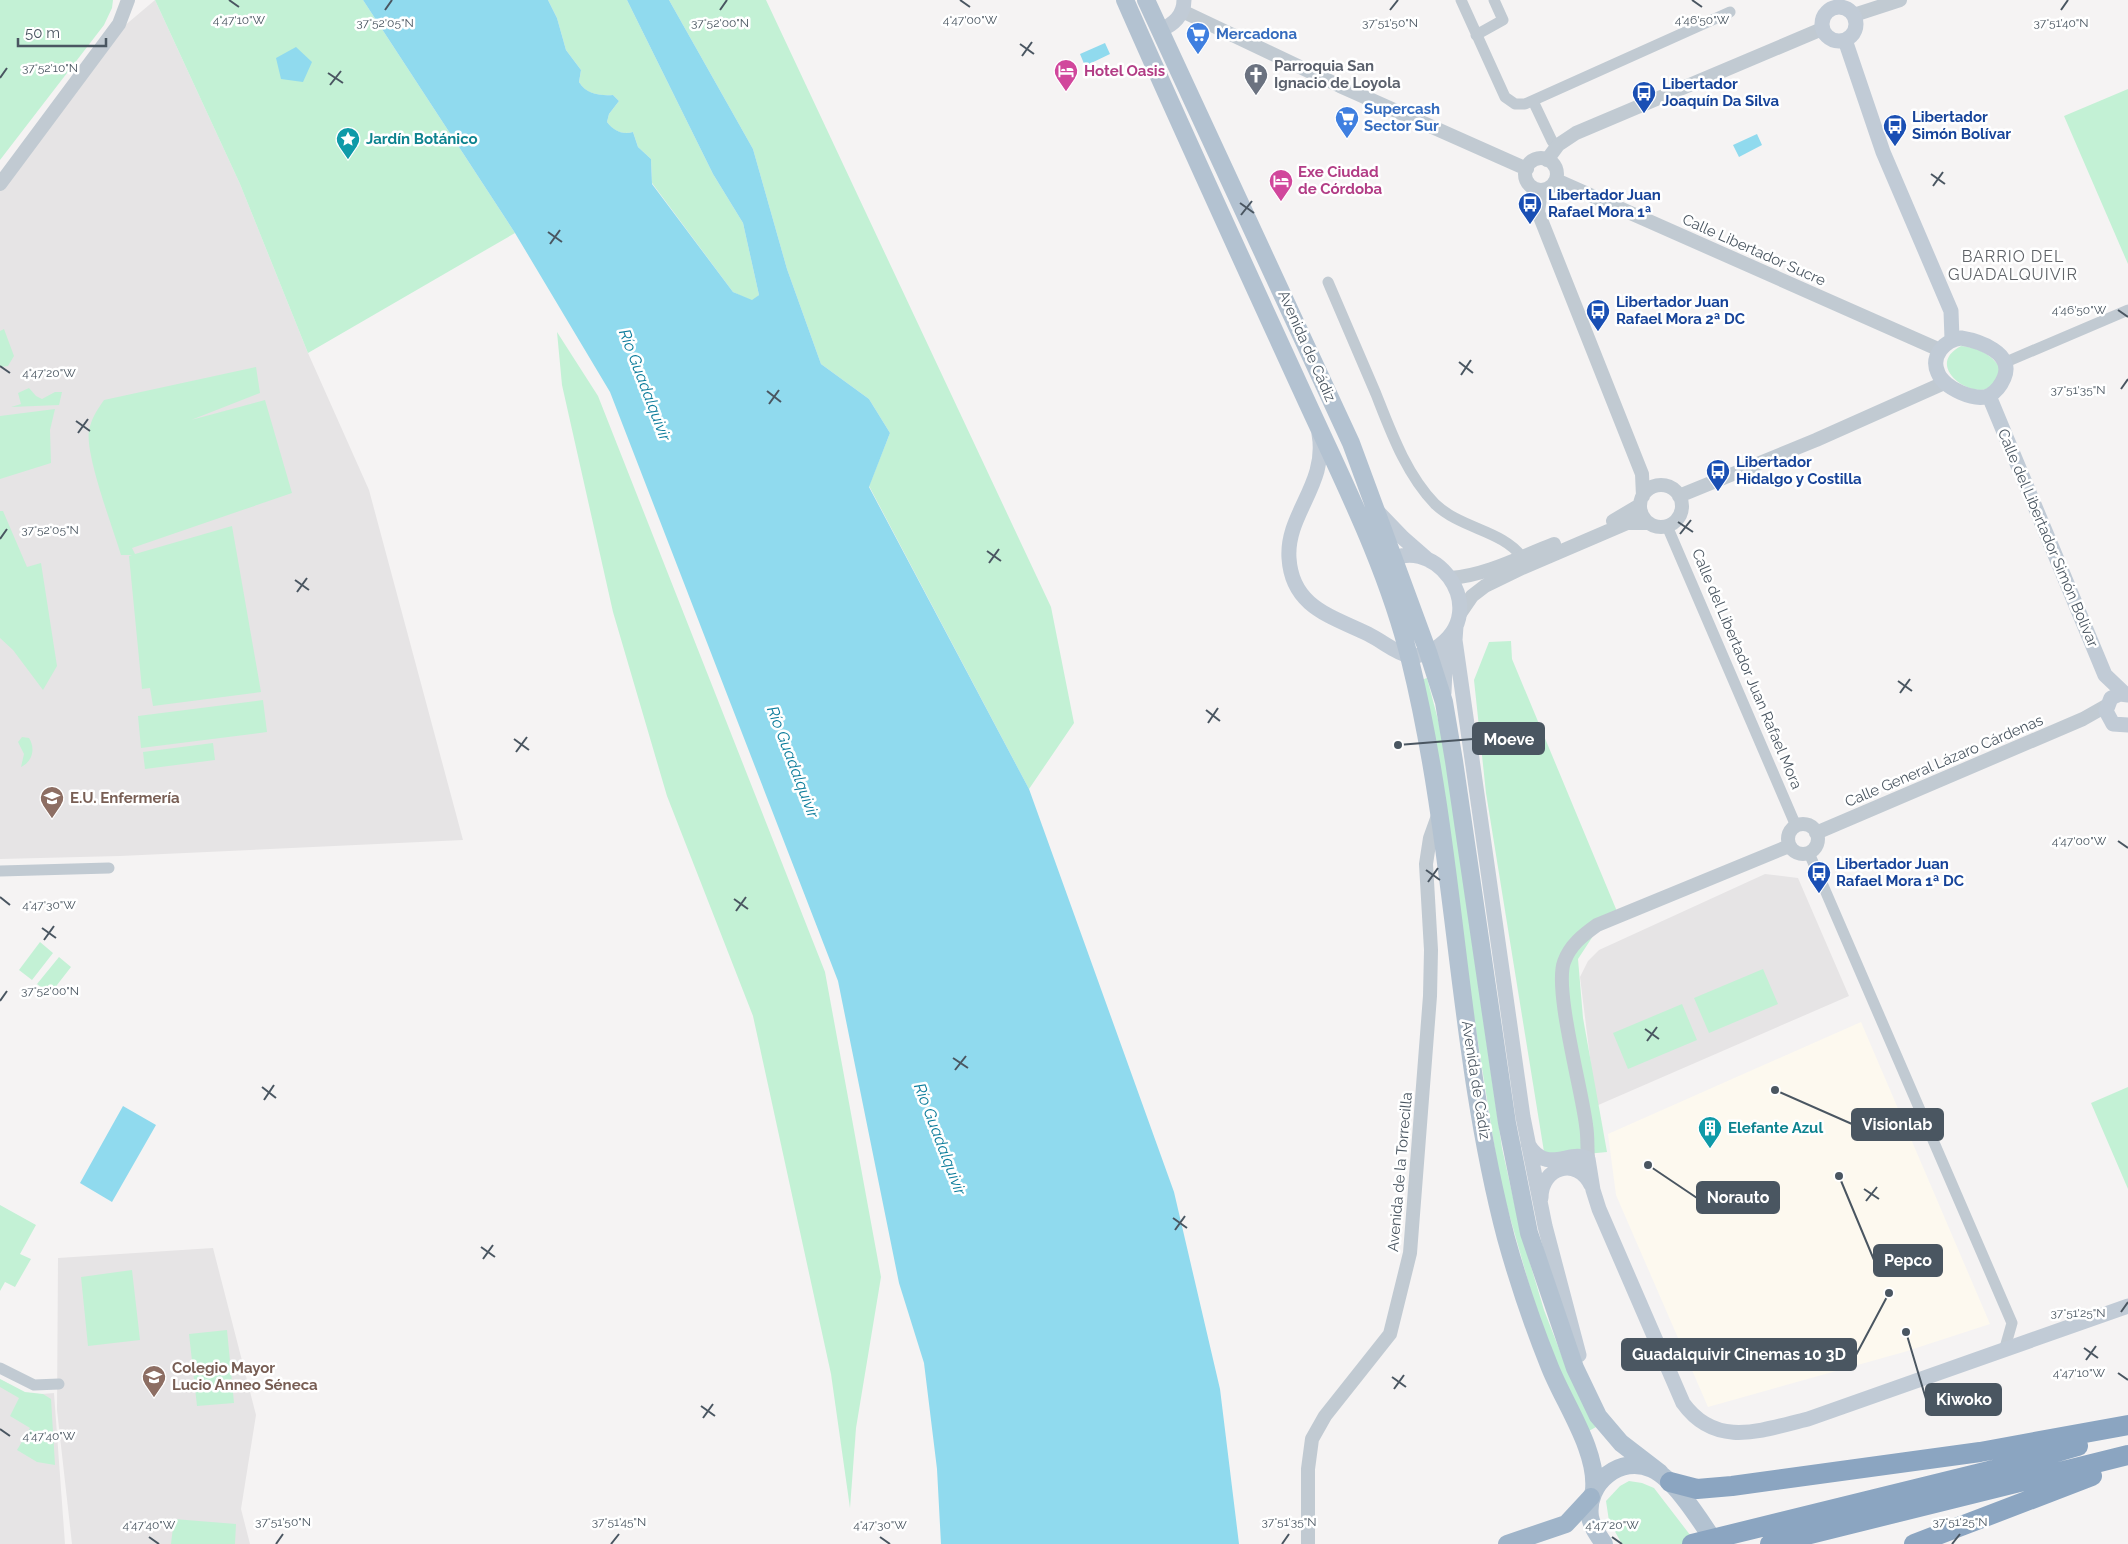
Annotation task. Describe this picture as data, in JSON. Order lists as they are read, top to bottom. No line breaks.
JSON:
{"streets":{"main road":["Avenida de Cádiz","Calle del Libertador Simón Bolivar"],"street":["Calle Libertador Sucre","Calle del Libertador Juan Rafael Mora","Calle General Lázaro Cárdenas","Avenida de la Torrecilla"]},"crossings":[["Calle Libertador Sucre","Calle del Libertador Simón Bolivar"],["Avenida de Cádiz","Avenida de la Torrecilla"],["Calle del Libertador Simón Bolivar","Calle General Lázaro Cárdenas"],["Calle del Libertador Juan Rafael Mora","Calle General Lázaro Cárdenas"]],"districts":["BARRIO DEL GUADALQUIVIR"],"water":["Río Guadalquivir"],"places":{"supermarket":["Mercadona","Supercash Sector Sur"],"hotel":["Hotel Oasis","Exe Ciudad de Córdoba"],"church":["Parroquia San Ignacio de Loyola"],"bus stop":["Libertador Joaquín Da Silva","Libertador Simón Bolívar","Libertador Juan Rafael Mora 1ª","Libertador Juan Rafael Mora 2ª DC","Libertador Hidalgo y Costilla","Libertador Juan Rafael Mora 1ª DC"],"place":["Jardín Botánico"],"other":["Moeve","Visionlab","Norauto","Pepco","Guadalquivir Cinemas 10 3D","Kiwoko"],"school or university":["E.U. Enfermería","Colegio Mayor Lucio Anneo Séneca"],"building":["Elefante Azul"]},"scale_bar":"50 m","coordinates":["4°46'50\"W","4°47'10\"W","4°47'00\"W","37°52'05\"N","37°52'00\"N","37°51'50\"N","37°51'40\"N","37°52'10\"N","4°47'20\"W","37°51'35\"N","4°47'30\"W","37°51'25\"N","4°47'40\"W","37°51'45\"N"]}
